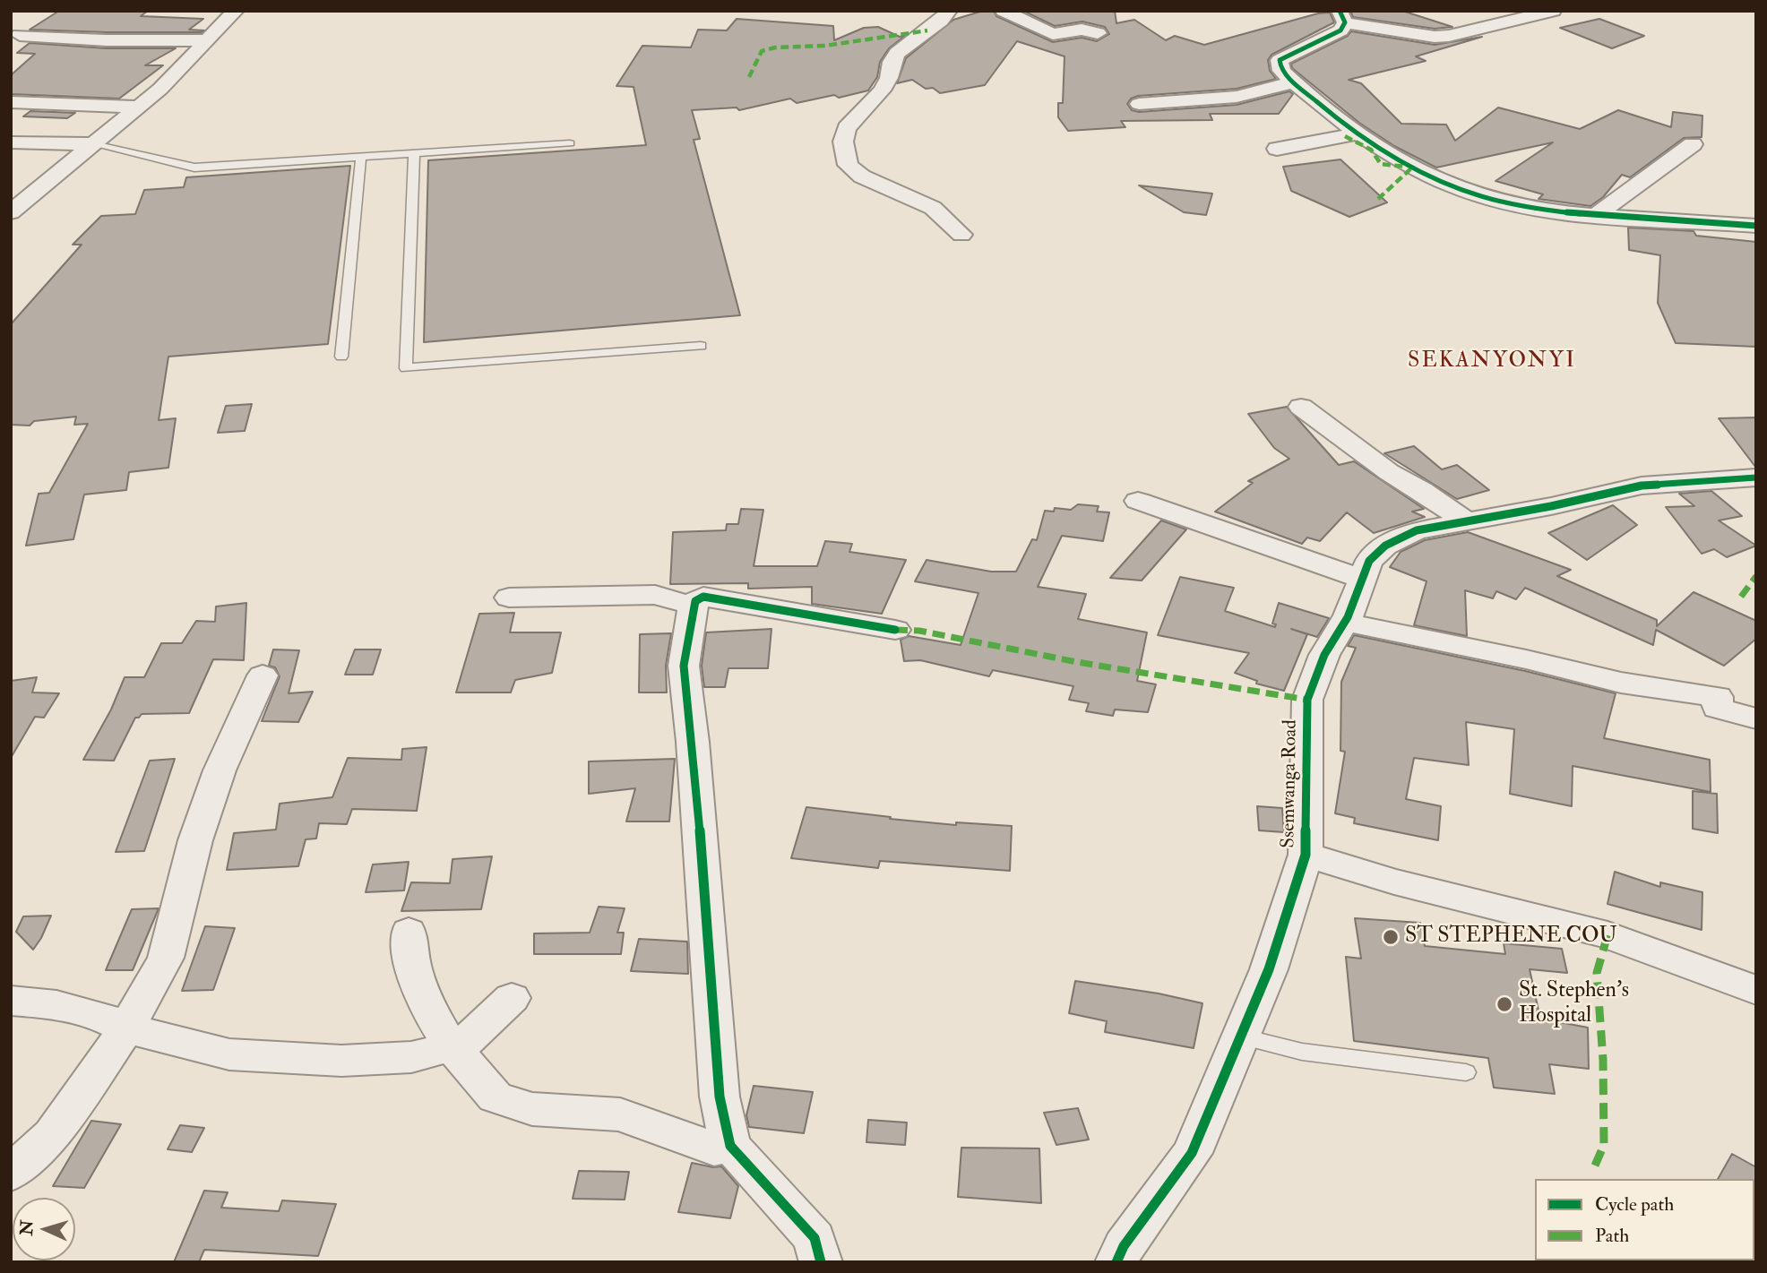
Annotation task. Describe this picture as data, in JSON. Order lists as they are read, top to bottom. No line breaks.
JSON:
{"streets":{"street":["Ssemwanga Road"]},"districts":["SEKANYONYI"],"places":["ST STEPHENE COU","St. Stephen's Hospital"],"legend":["Cycle path","Path"],"north":"left"}
